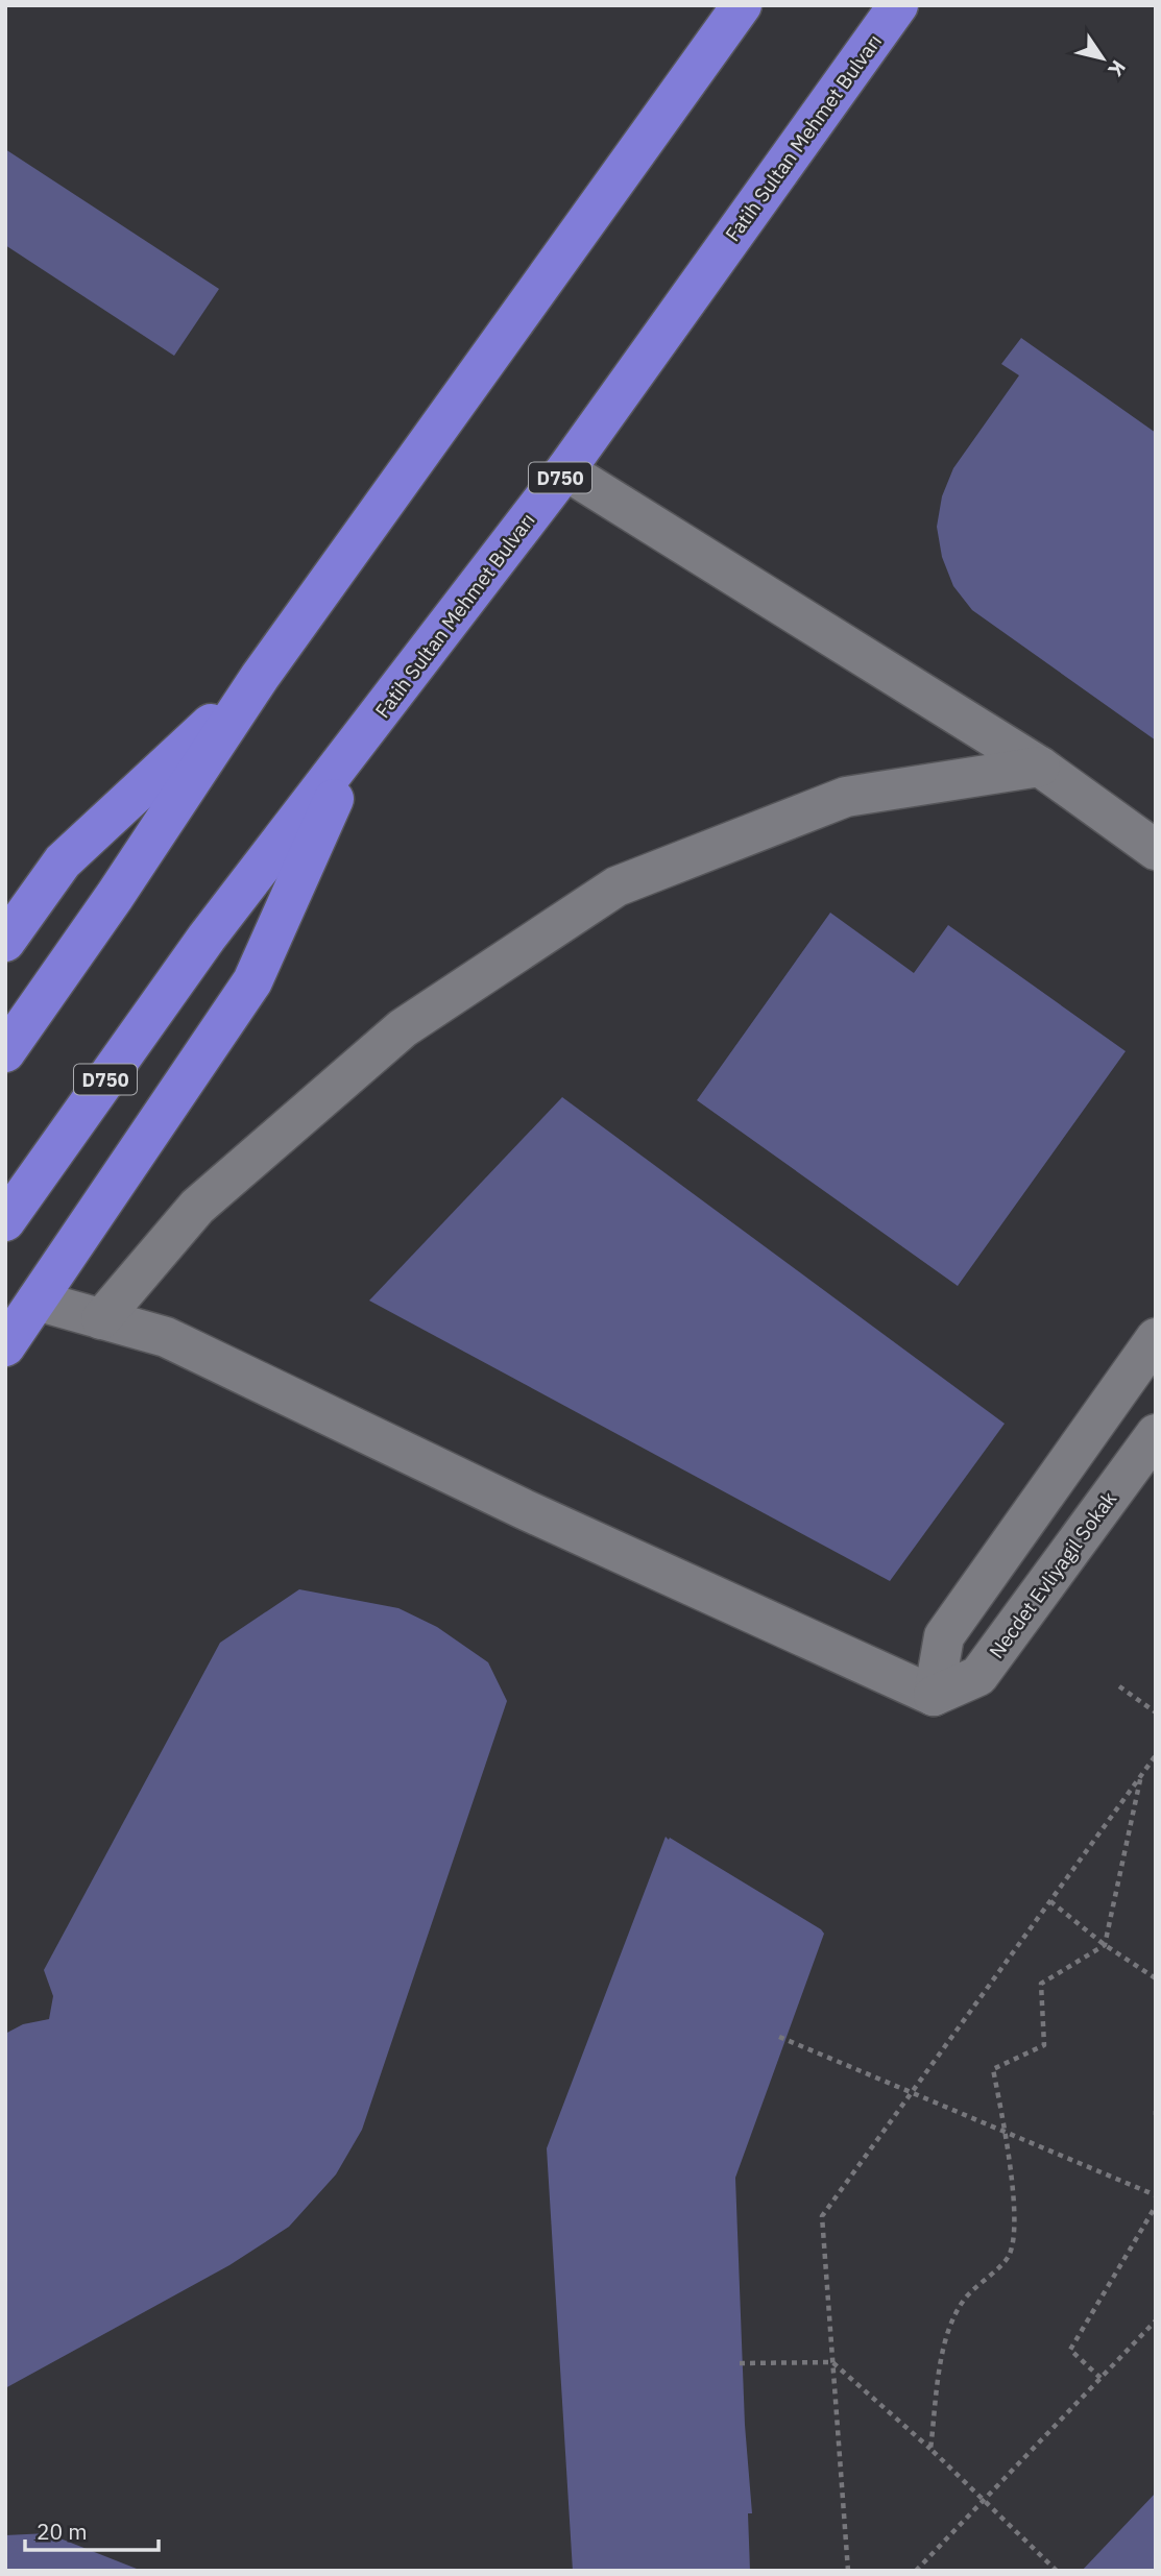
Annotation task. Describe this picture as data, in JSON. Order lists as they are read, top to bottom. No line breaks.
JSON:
{"streets":{"highway":["Fatih Sultan Mehmet Bulvarı","D750"],"street":["Necdet Evliyagil Sokak"]},"scale_bar":"20 m","north":"bottom right"}
